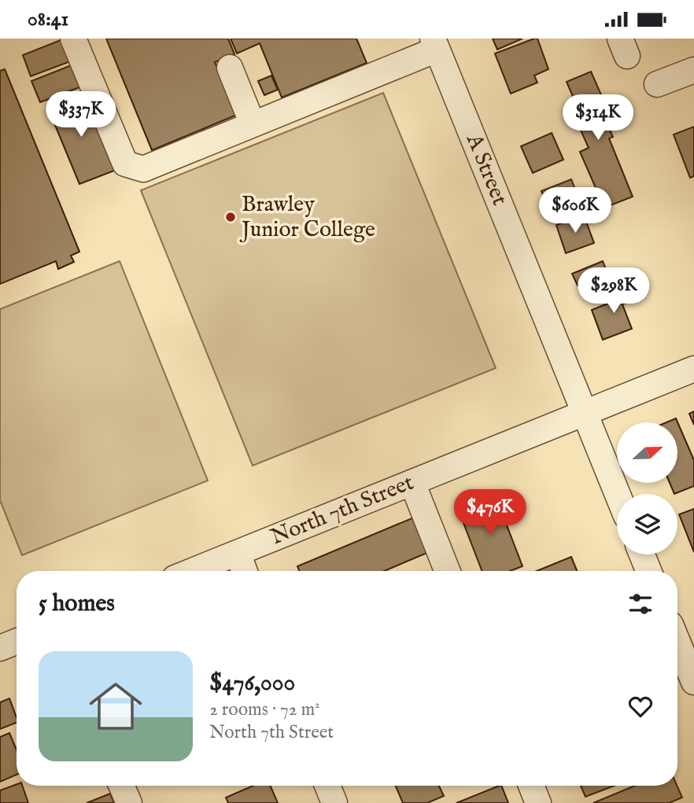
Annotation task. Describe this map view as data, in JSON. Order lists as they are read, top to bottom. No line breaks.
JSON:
{"streets":{"street":["A Street","North 7th Street"]},"crossings":[["A Street","North 7th Street"]],"places":["Brawley Junior College"],"north":"right","page":{"status":"08:41","price":["$337K","$314K","$606K","$298K","$476K"],"heading":"5 homes","list":[{"name":"$476,000","note":"2 rooms · 72 m² · North 7th Street"}]}}
